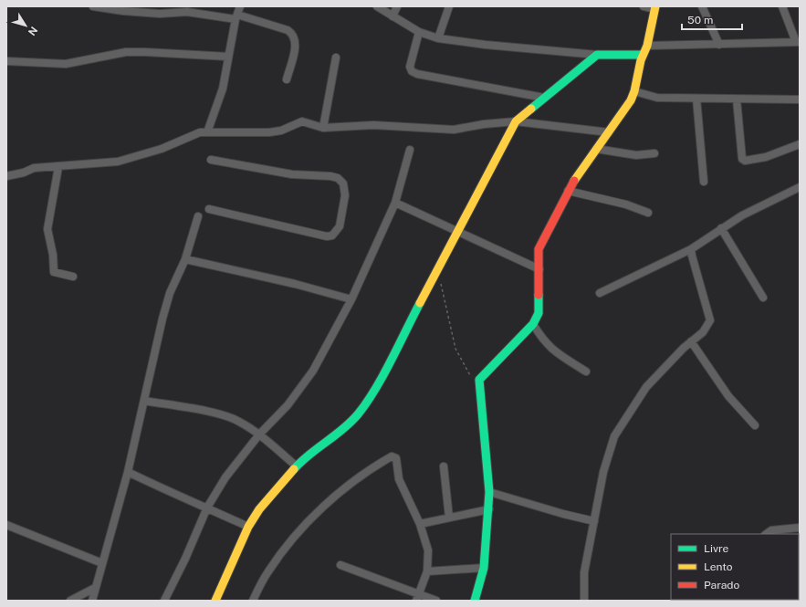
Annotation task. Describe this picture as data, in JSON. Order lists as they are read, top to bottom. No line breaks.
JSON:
{"legend":["Livre","Lento","Parado"],"scale_bar":"50 m","north":"bottom right"}
